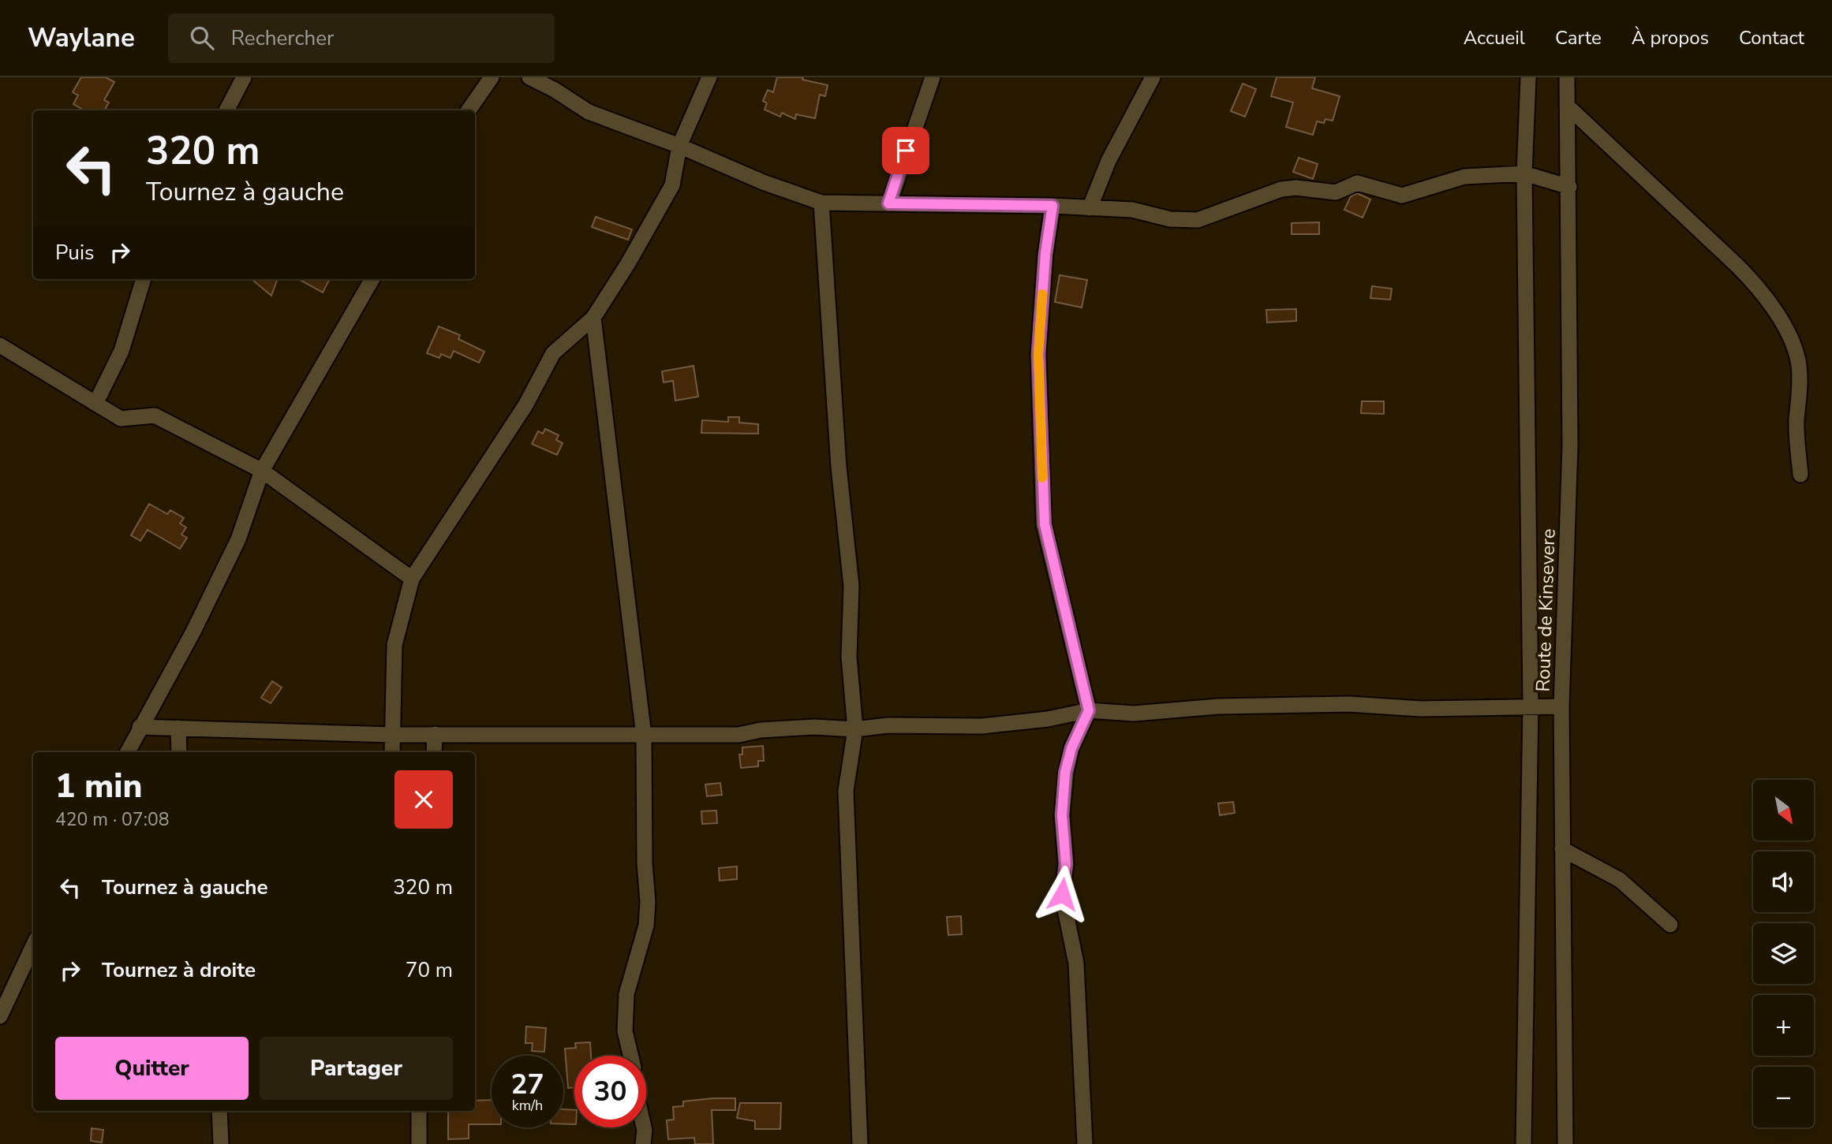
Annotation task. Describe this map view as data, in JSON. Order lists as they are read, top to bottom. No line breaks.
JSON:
{"streets":{"street":["Route de Kinsevere"]},"north":"bottom right","page":{"header":"Waylane","search":"Rechercher","nav":["Accueil","Carte","À propos","Contact"],"turn":["320 m","Tournez à gauche"],"then":"Puis","heading":["1 min","420 m · 07:08"],"map_buttons":["+","−"],"list":[{"name":"Tournez à gauche","value":"320 m"},{"name":"Tournez à droite","value":"70 m"}],"buttons":["Quitter","Partager"],"speed":"27 km/h","limit":"30"}}
